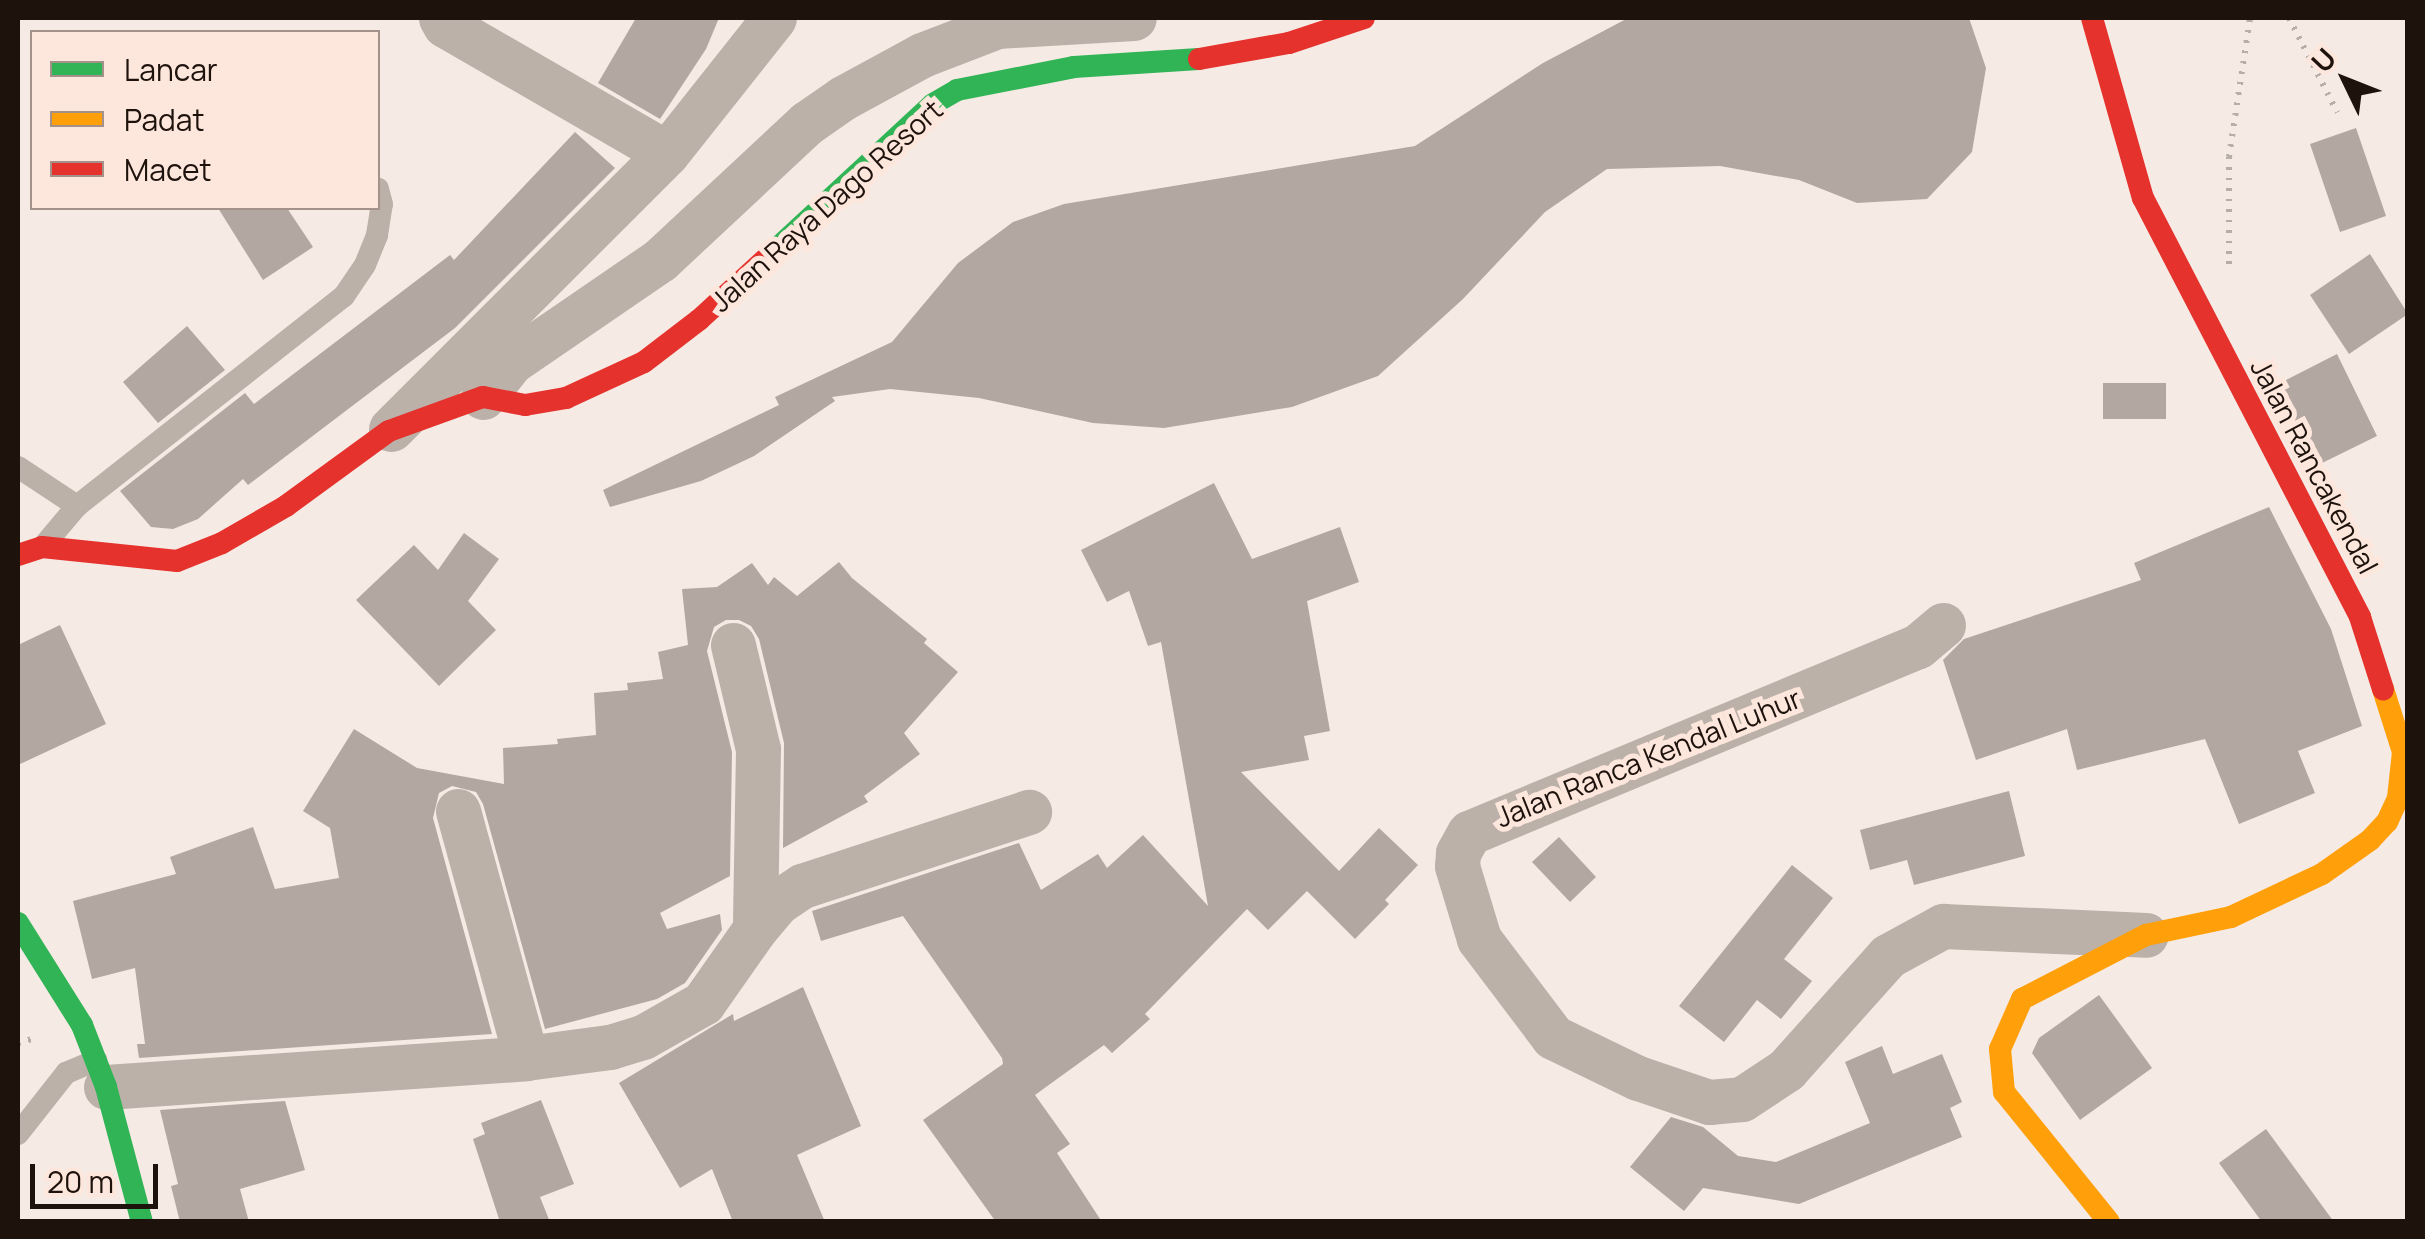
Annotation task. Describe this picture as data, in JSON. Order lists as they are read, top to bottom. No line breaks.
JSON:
{"streets":{"street":["Jalan Raya Dago Resort","Jalan Rancakendal","Jalan Ranca Kendal Luhur"]},"crossings":[["Jalan Rancakendal","Jalan Ranca Kendal Luhur"]],"legend":["Lancar","Padat","Macet"],"scale_bar":"20 m","north":"top left"}
